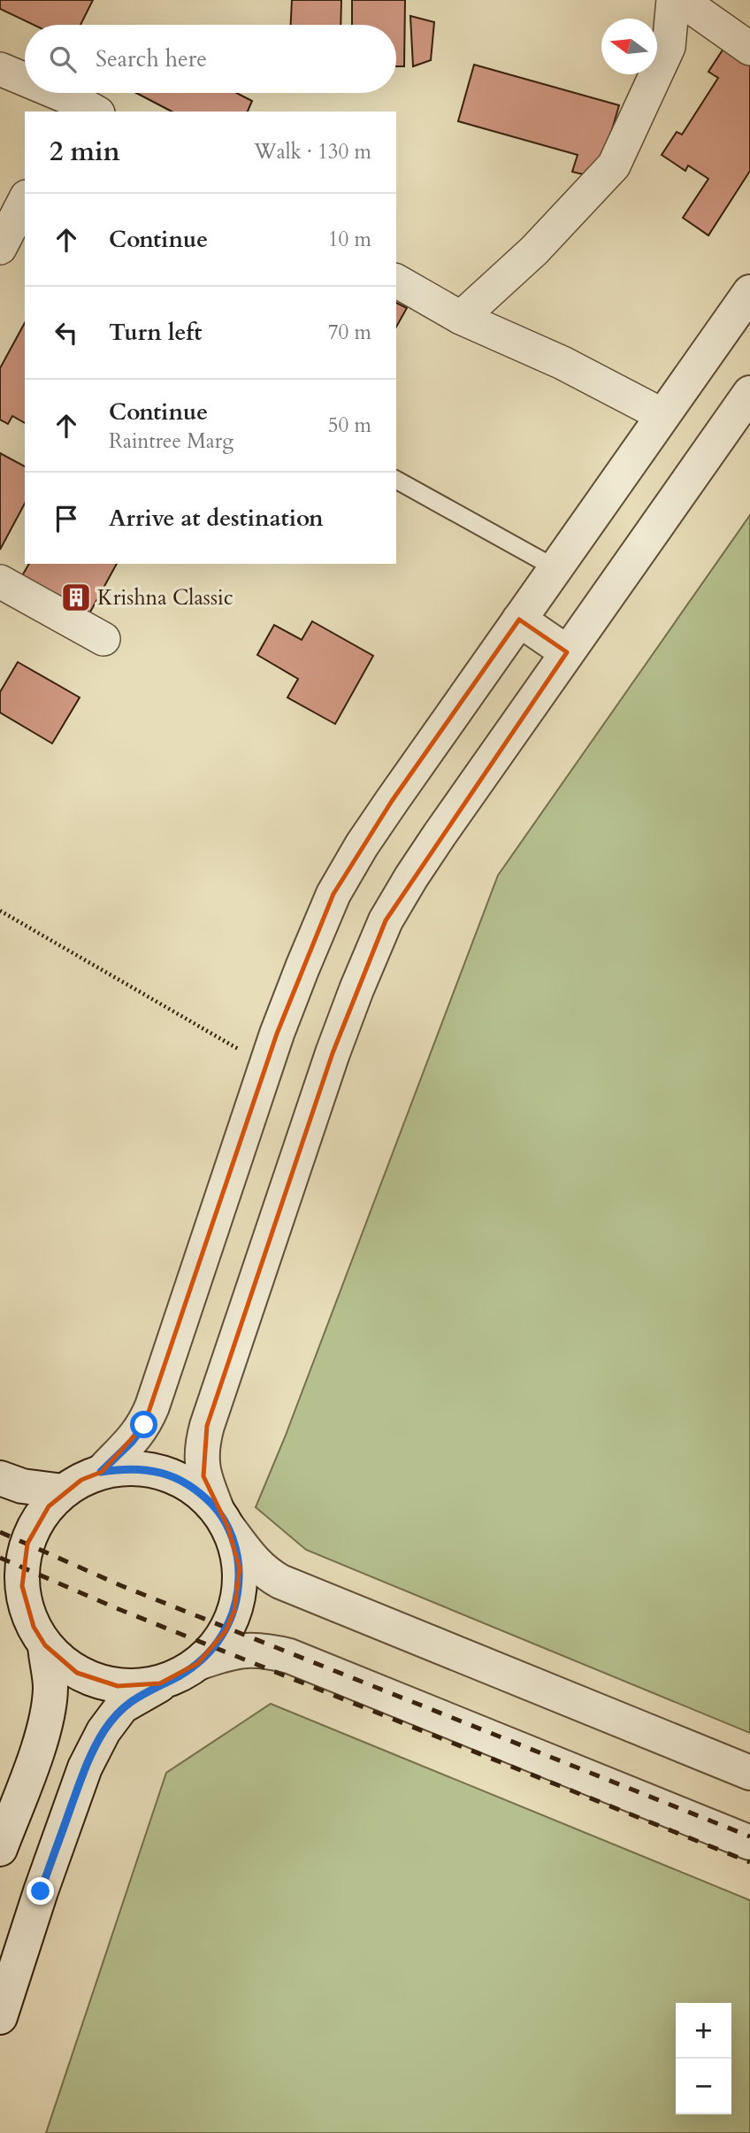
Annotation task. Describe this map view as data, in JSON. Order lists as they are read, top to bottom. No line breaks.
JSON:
{"places":{"building":["Krishna Classic"]},"north":"left","page":{"search":"Search here","heading":["2 min","Walk · 130 m"],"list":[["Continue","10 m"],["Turn left","70 m"],["Continue","Raintree Marg","50 m"],"Arrive at destination"],"map_buttons":["+","−"]}}
